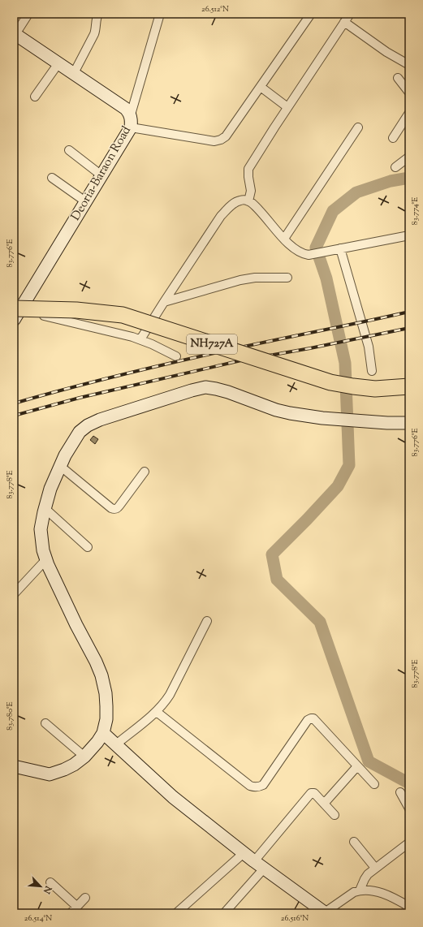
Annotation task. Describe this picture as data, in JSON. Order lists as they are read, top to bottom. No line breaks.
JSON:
{"streets":{"highway":["NH727A"],"main road":["Deoria-Baraon Road"]},"crossings":[["Deoria-Baraon Road","NH727A"]],"north":"bottom right","coordinates":["26.512°N","83.774°E","83.776°E","83.778°E","83.780°E","26.514°N","26.516°N"]}
